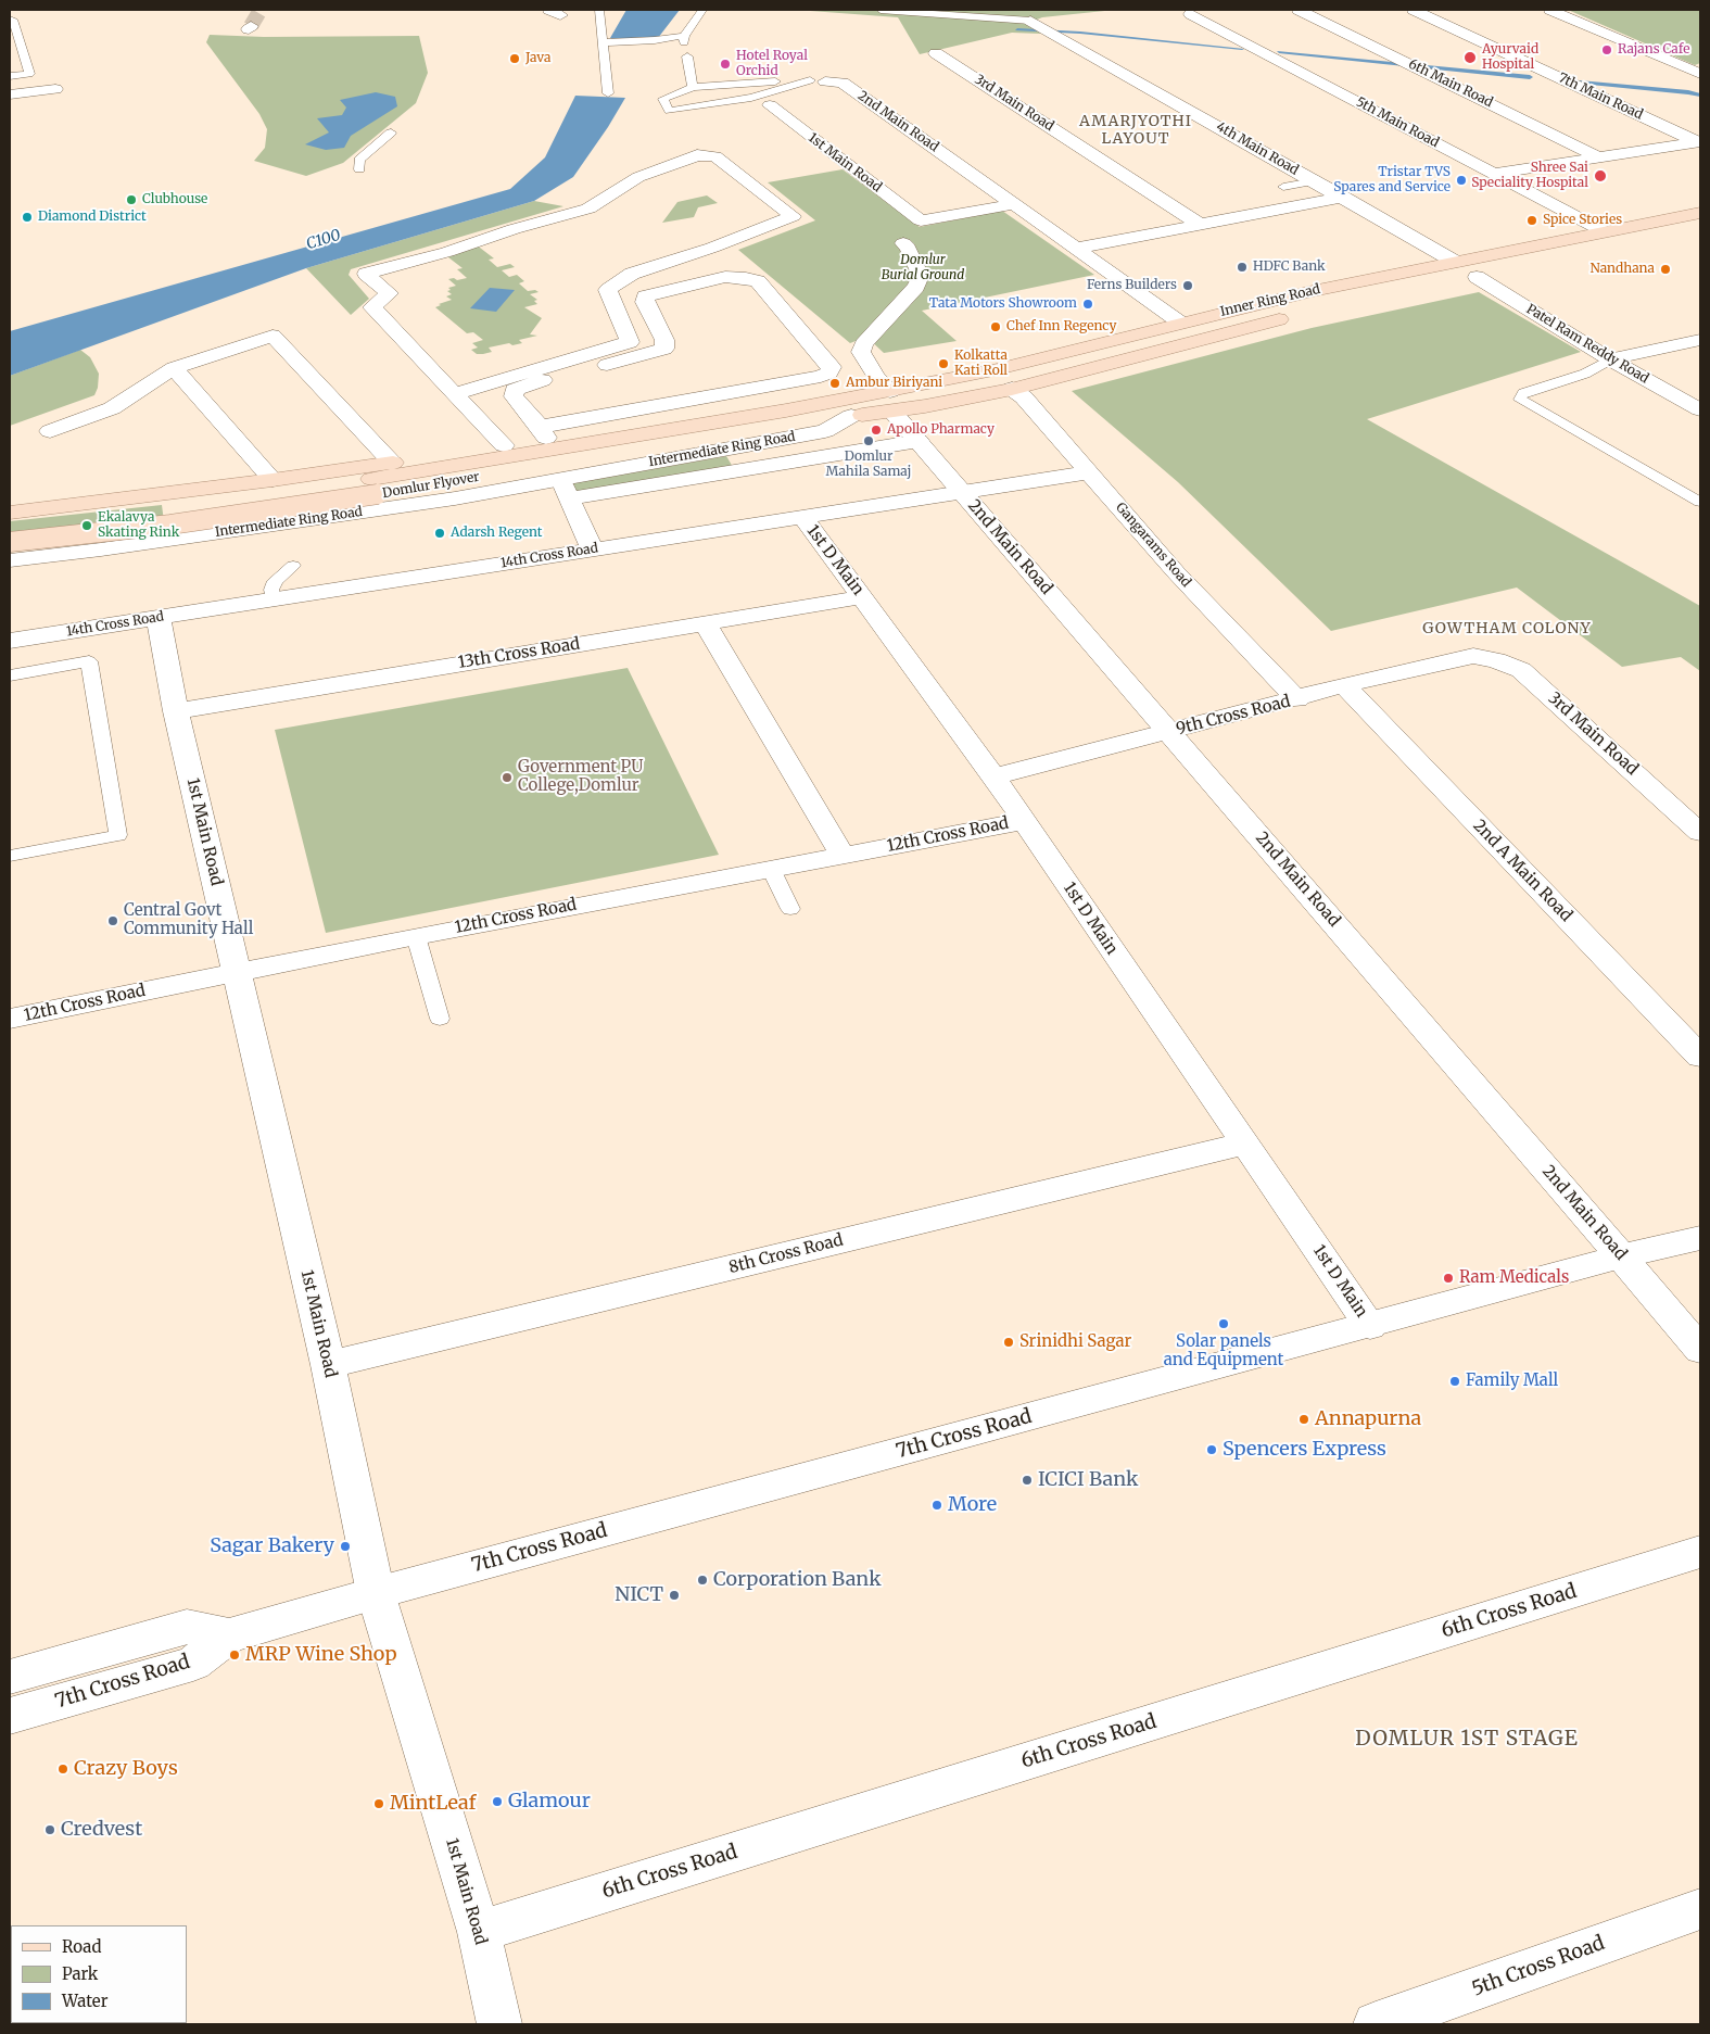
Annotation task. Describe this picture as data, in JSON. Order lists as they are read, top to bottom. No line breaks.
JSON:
{"streets":{"main road":["Inner Ring Road","Domlur Flyover"],"street":["6th Main Road","7th Main Road","3rd Main Road","2nd Main Road","5th Main Road","4th Main Road","1st Main Road","Patel Ram Reddy Road","Intermediate Ring Road","Gangarams Road","14th Cross Road","1st D Main","13th Cross Road","9th Cross Road","12th Cross Road","2nd A Main Road","8th Cross Road","7th Cross Road","6th Cross Road","5th Cross Road"]},"crossings":[["3rd Main Road","9th Cross Road"],["2nd Main Road","1st Main Road"],["2nd Main Road","Inner Ring Road"],["2nd Main Road","14th Cross Road"],["2nd Main Road","9th Cross Road"],["2nd Main Road","7th Cross Road"],["5th Main Road","Inner Ring Road"],["4th Main Road","Inner Ring Road"],["1st Main Road","14th Cross Road"],["1st Main Road","13th Cross Road"],["1st Main Road","12th Cross Road"],["1st Main Road","8th Cross Road"],["1st Main Road","7th Cross Road"],["1st Main Road","6th Cross Road"],["Inner Ring Road","Intermediate Ring Road"],["Inner Ring Road","Domlur Flyover"],["Inner Ring Road","Gangarams Road"],["Intermediate Ring Road","Domlur Flyover"],["Gangarams Road","14th Cross Road"],["Gangarams Road","9th Cross Road"],["14th Cross Road","1st D Main"],["1st D Main","13th Cross Road"],["1st D Main","9th Cross Road"],["1st D Main","12th Cross Road"],["1st D Main","8th Cross Road"],["1st D Main","7th Cross Road"],["9th Cross Road","2nd A Main Road"]],"districts":["AMARJYOTHI LAYOUT","GOWTHAM COLONY","DOMLUR 1ST STAGE"],"water":["C100"],"parks":["Domlur Burial Ground"],"places":["Rajans Cafe","Ayurvaid Hospital","Java","Hotel Royal Orchid","Shree Sai Speciality Hospital","Tristar TVS Spares and Service","Clubhouse","Diamond District","Spice Stories","HDFC Bank","Nandhana","Ferns Builders","Tata Motors Showroom","Chef Inn Regency","Kolkatta Kati Roll","Ambur Biriyani","Apollo Pharmacy","Domlur Mahila Samaj","Ekalavya Skating Rink","Adarsh Regent","Government PU College,Domlur","Central Govt Community Hall","Ram Medicals","Solar panels and Equipment","Srinidhi Sagar","Family Mall","Annapurna","Spencers Express","ICICI Bank","More","Sagar Bakery","Corporation Bank","NICT","MRP Wine Shop","Crazy Boys","Glamour","MintLeaf","Credvest"],"legend":["Road","Park","Water"]}
